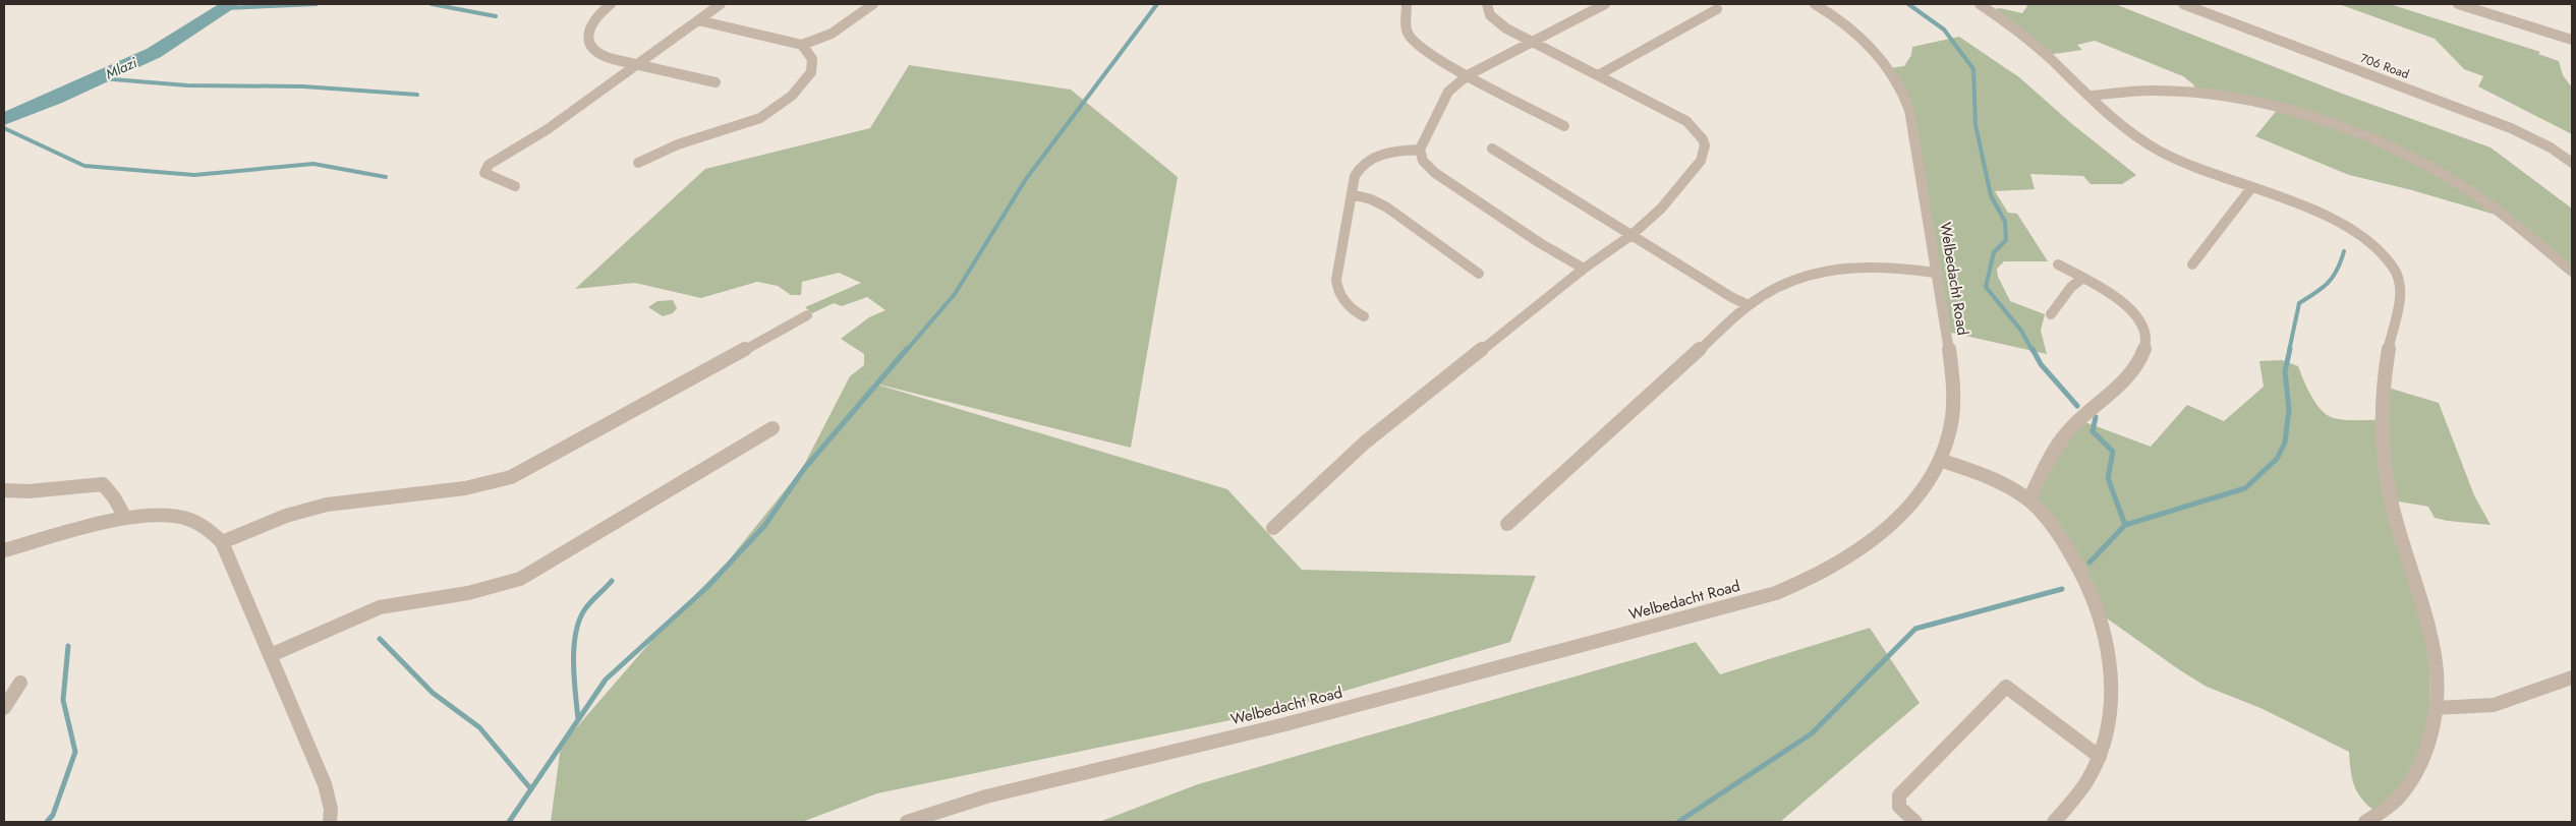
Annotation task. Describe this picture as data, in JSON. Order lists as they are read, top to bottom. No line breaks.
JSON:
{"streets":{"street":["706 Road","Welbedacht Road"]},"water":["Mlazi"]}
